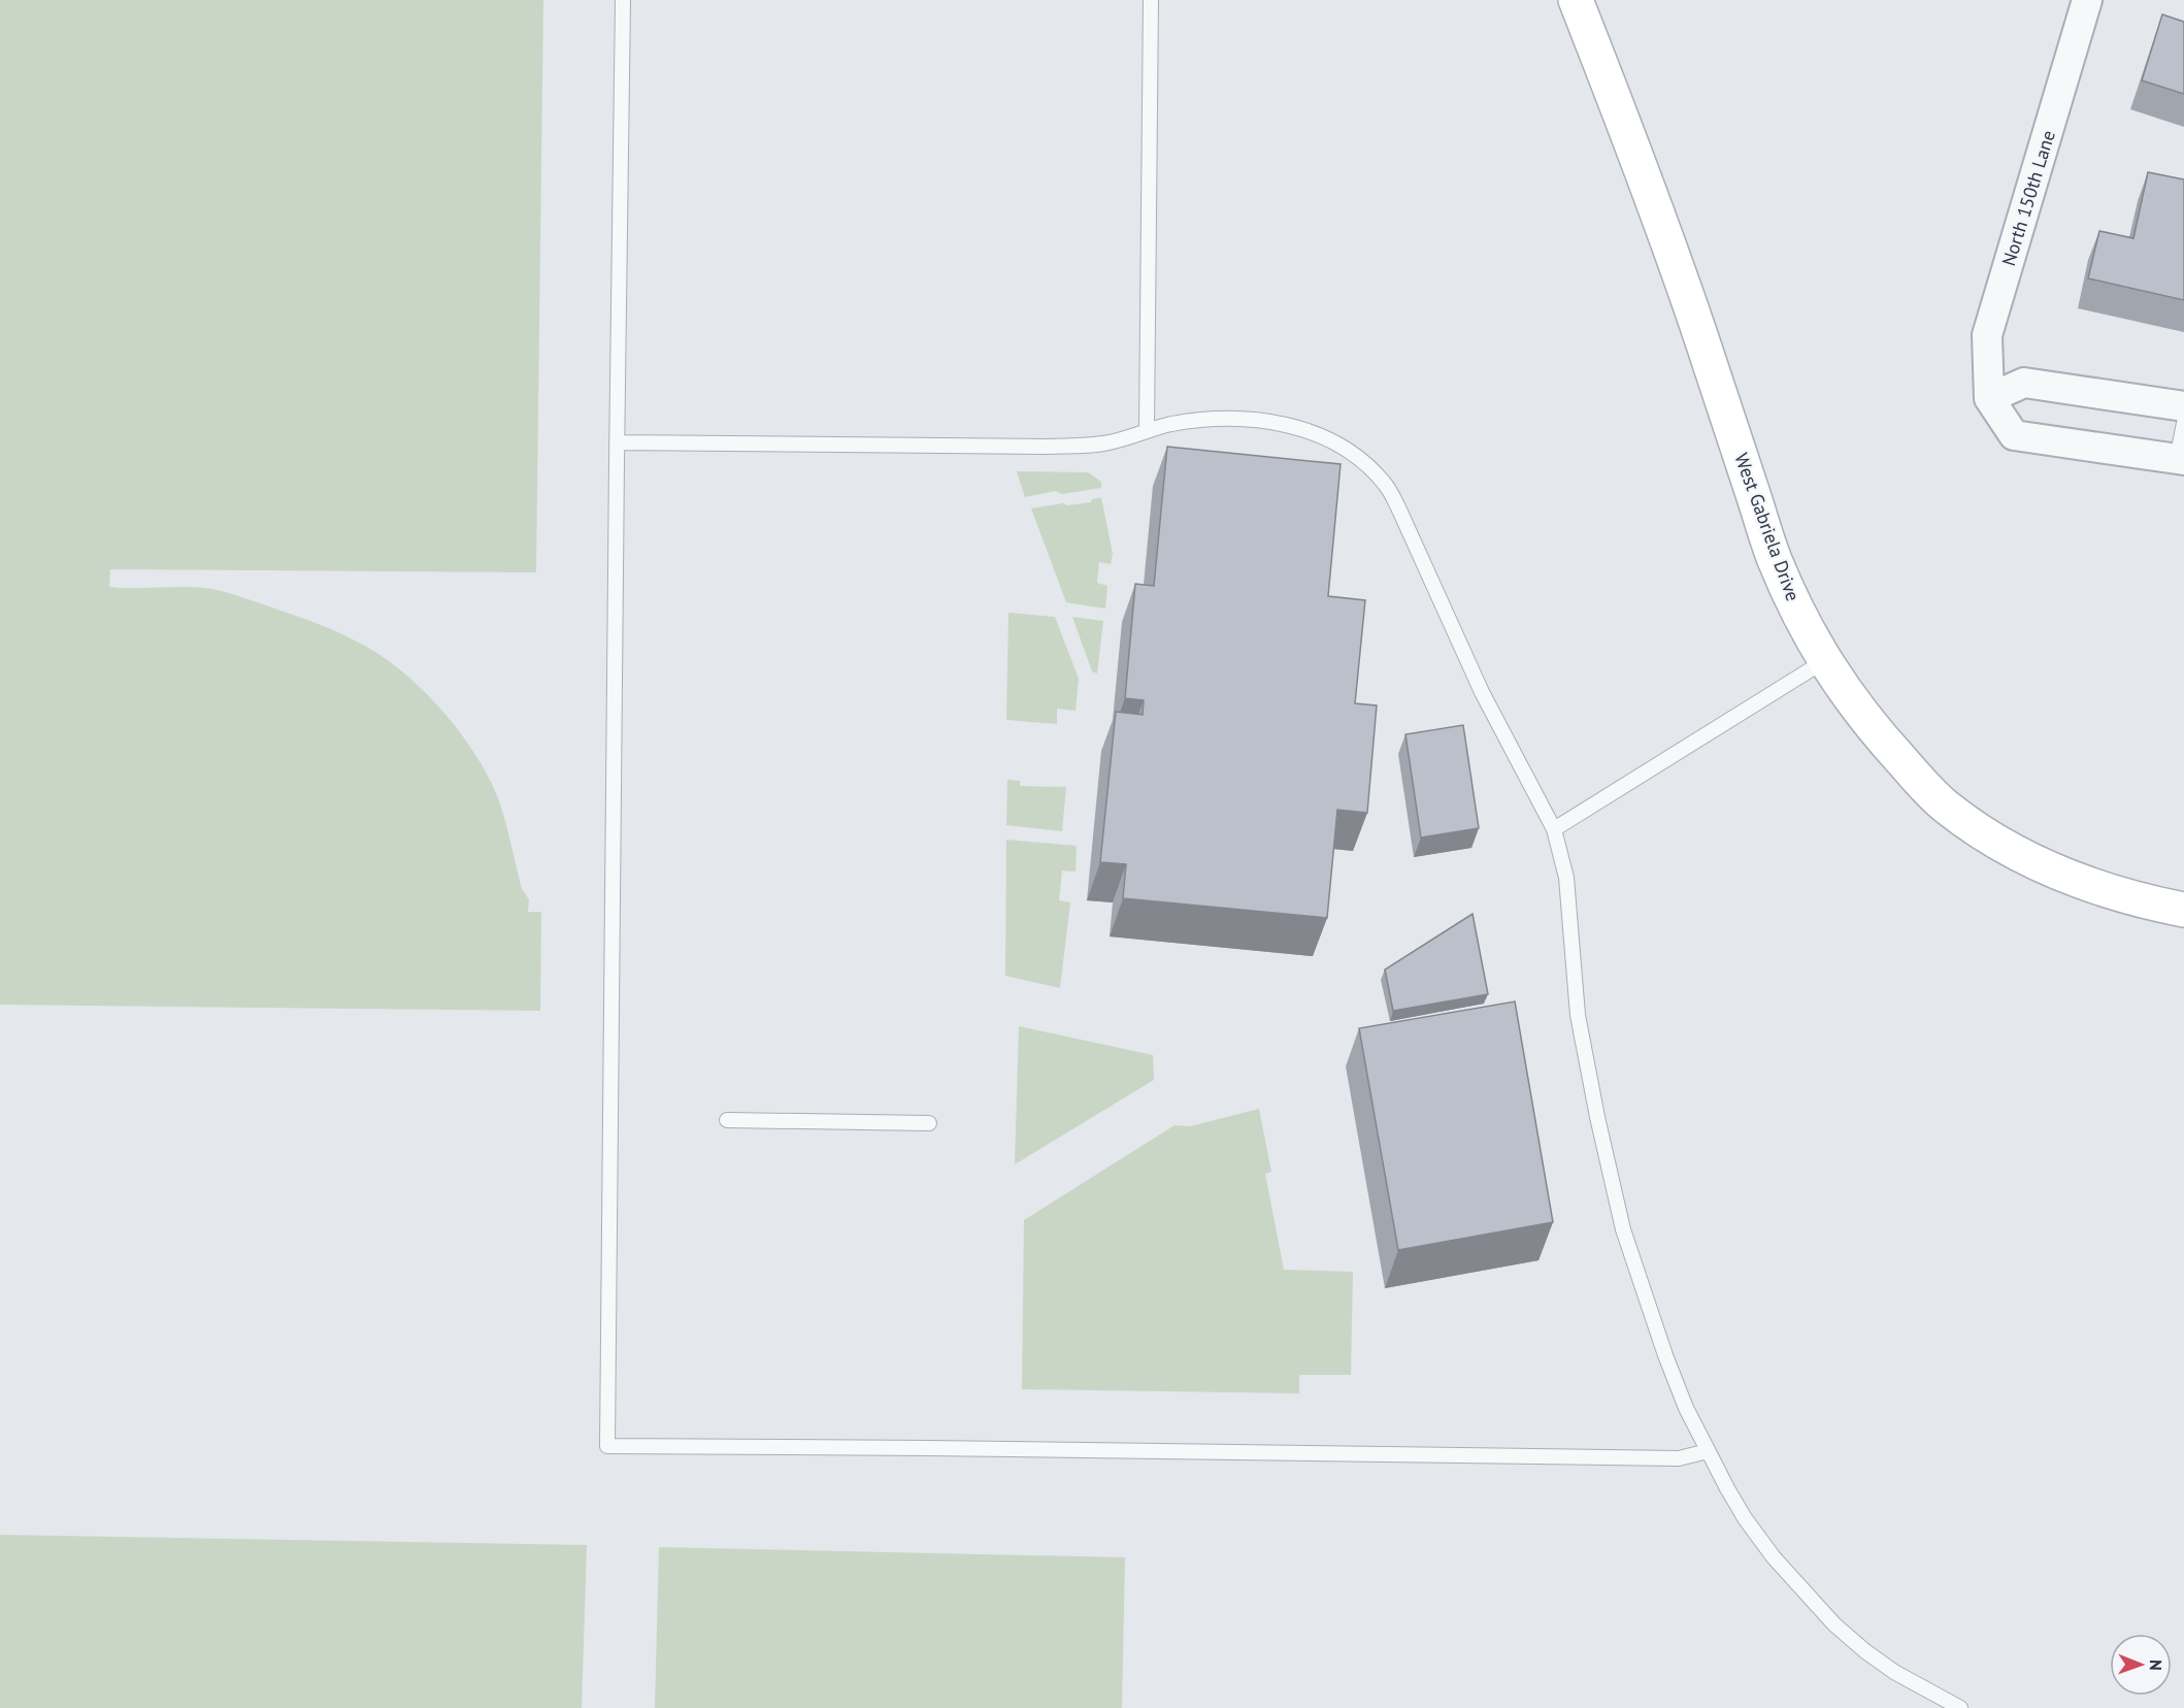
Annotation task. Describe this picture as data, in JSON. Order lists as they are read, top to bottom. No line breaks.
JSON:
{"streets":{"street":["North 150th Lane","West Gabriela Drive"]},"north":"right"}
